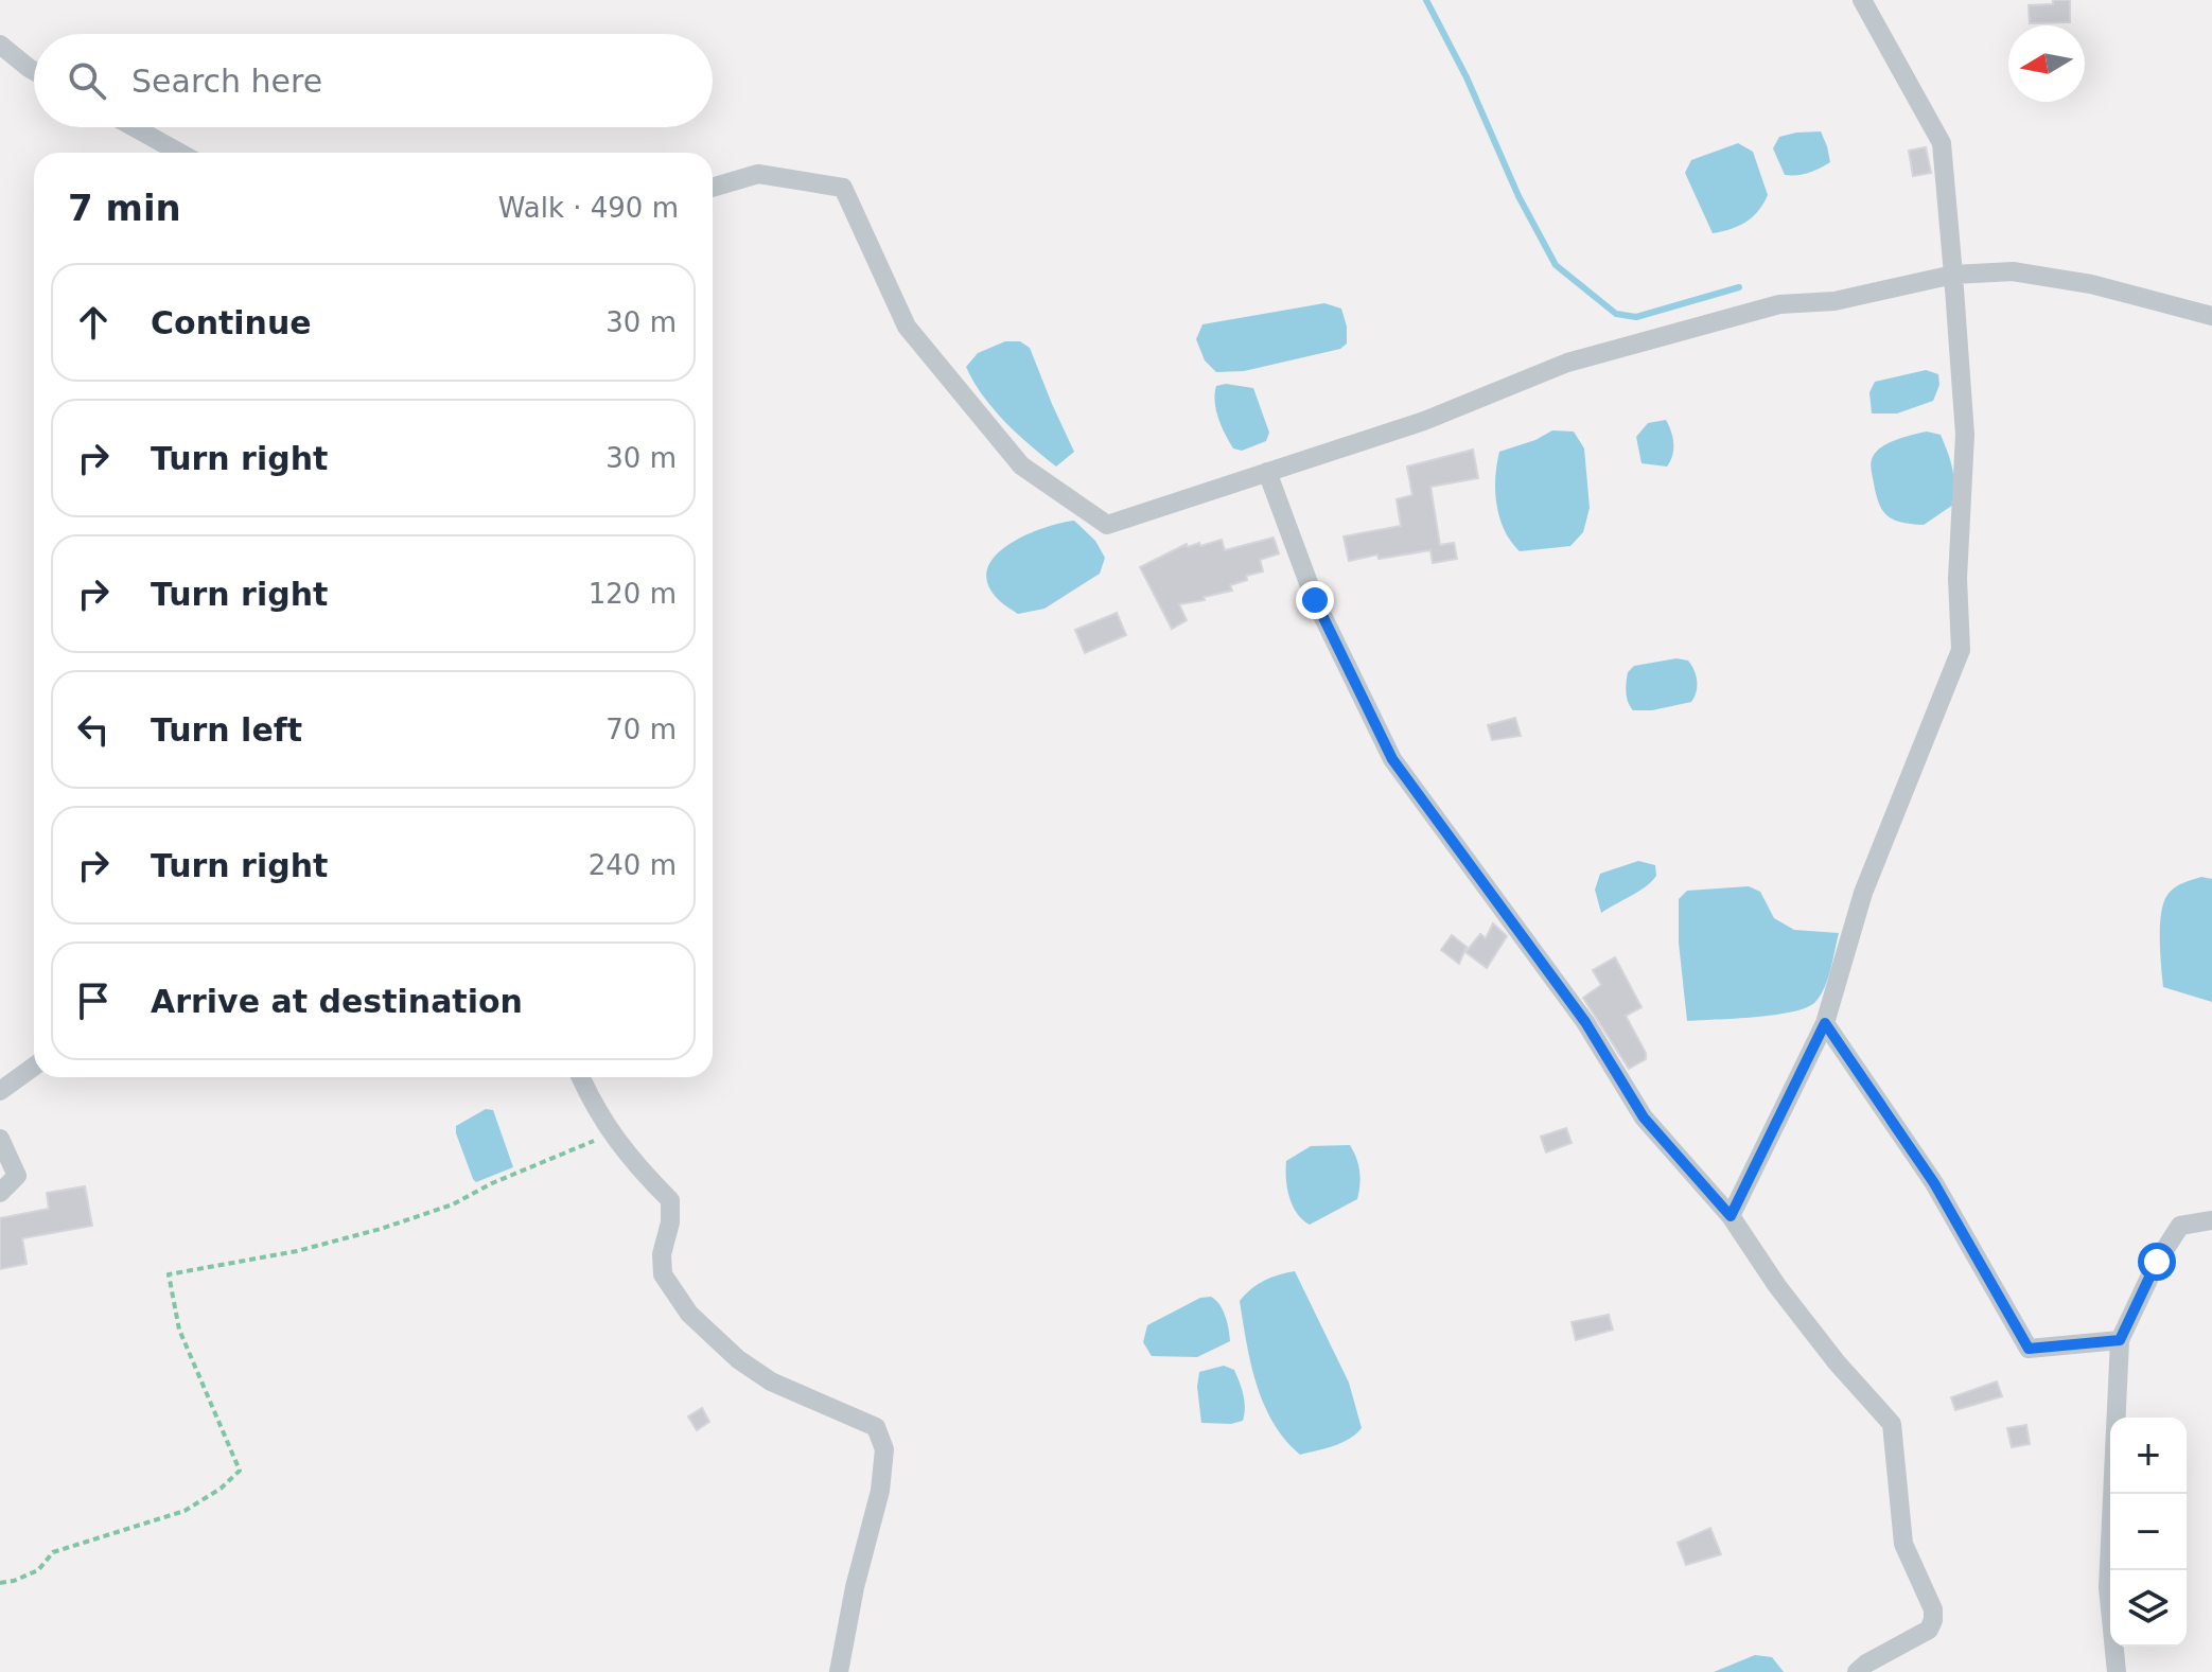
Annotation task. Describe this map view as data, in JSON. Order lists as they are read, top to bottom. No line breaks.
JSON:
{"north":"left","page":{"search":"Search here","heading":["7 min","Walk · 490 m"],"list":[["Continue","30 m"],["Turn right","30 m"],["Turn right","120 m"],["Turn left","70 m"],["Turn right","240 m"],"Arrive at destination"],"map_buttons":["+","−"]}}
